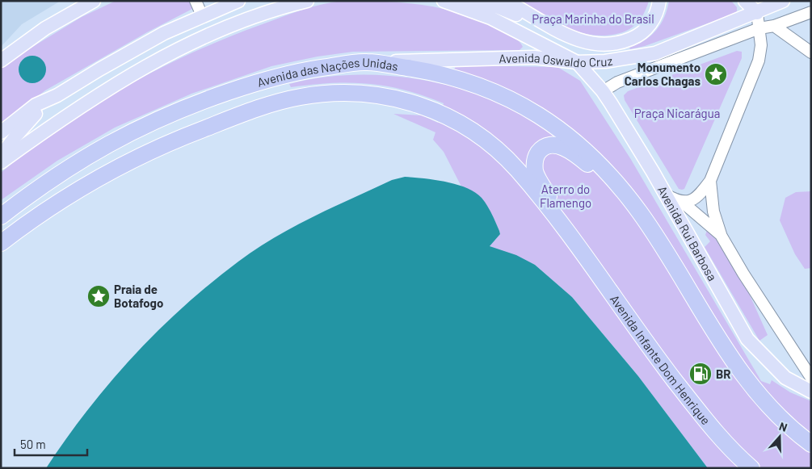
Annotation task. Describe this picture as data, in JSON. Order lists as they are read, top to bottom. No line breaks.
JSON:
{"streets":{"highway":["Avenida das Nações Unidas","Avenida Infante Dom Henrique"],"main road":["Avenida Oswaldo Cruz","Avenida Rui Barbosa"]},"crossings":[["Avenida Oswaldo Cruz","Avenida das Nações Unidas"],["Avenida Oswaldo Cruz","Avenida Rui Barbosa"],["Avenida das Nações Unidas","Avenida Infante Dom Henrique"]],"parks":["Praça Marinha do Brasil","Praça Nicarágua","Aterro do Flamengo"],"places":{"place":["Monumento Carlos Chagas","Praia de Botafogo"],"fuel station":["BR"]},"scale_bar":"50 m","north":"top"}
